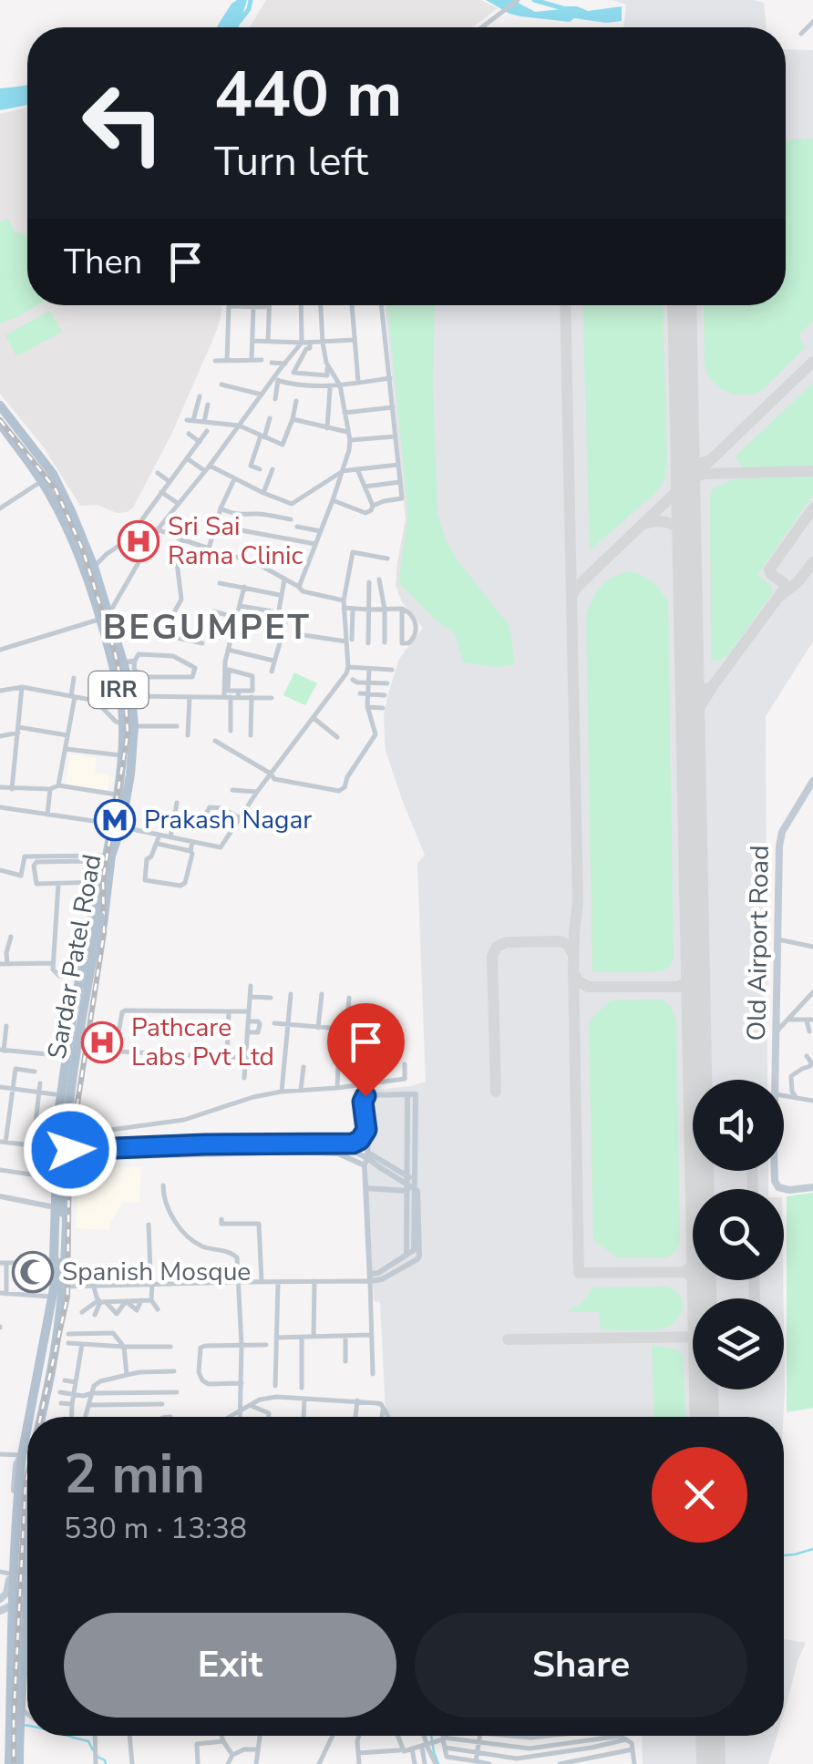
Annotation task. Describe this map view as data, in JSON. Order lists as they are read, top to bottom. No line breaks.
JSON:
{"streets":{"main road":["IRR","Old Airport Road","Sardar Patel Road"]},"crossings":[["IRR","Sardar Patel Road"]],"districts":["BEGUMPET"],"places":{"hospital":["Sri Sai Rama Clinic","Pathcare Labs Pvt Ltd"],"metro station":["Prakash Nagar"],"mosque":["Spanish Mosque"]},"page":{"turn":["440 m","Turn left"],"then":"Then","heading":["2 min","530 m · 13:38"],"buttons":["Exit","Share"]}}
